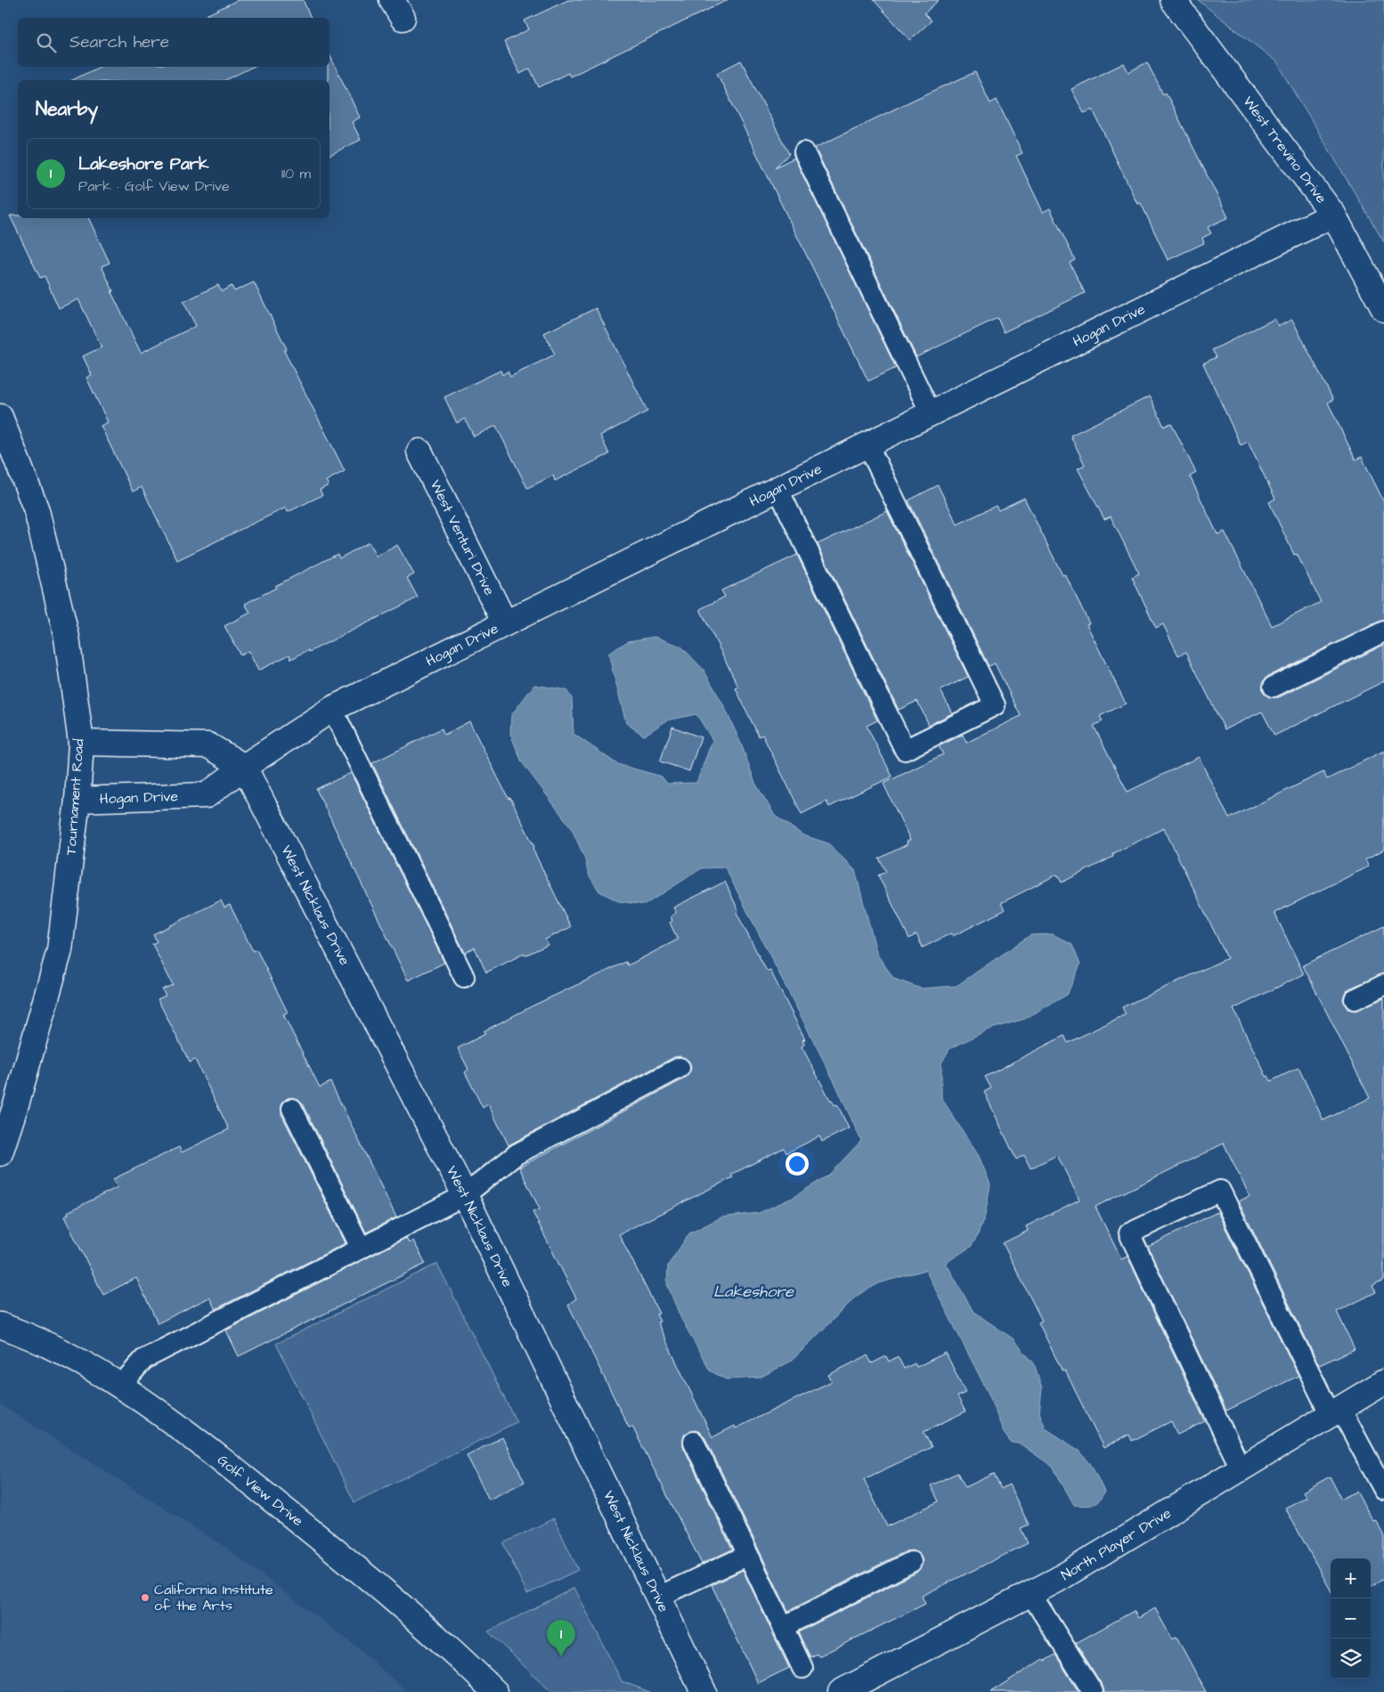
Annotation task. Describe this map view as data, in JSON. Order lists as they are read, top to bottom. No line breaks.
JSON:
{"streets":{"street":["West Trevino Drive","Hogan Drive","West Venturi Drive","Tournament Road","West Nicklaus Drive","Golf View Drive","North Player Drive"]},"crossings":[["West Trevino Drive","Hogan Drive"],["Hogan Drive","West Venturi Drive"],["Hogan Drive","Tournament Road"],["Hogan Drive","West Nicklaus Drive"]],"water":["Lakeshore"],"places":["California Institute of the Arts"],"page":{"search":"Search here","heading":"Nearby","list":[{"mark":"1","name":"Lakeshore Park","note":"Park · Golf View Drive","value":"110 m"}],"map_buttons":["+","−"],"pins":"1"}}
